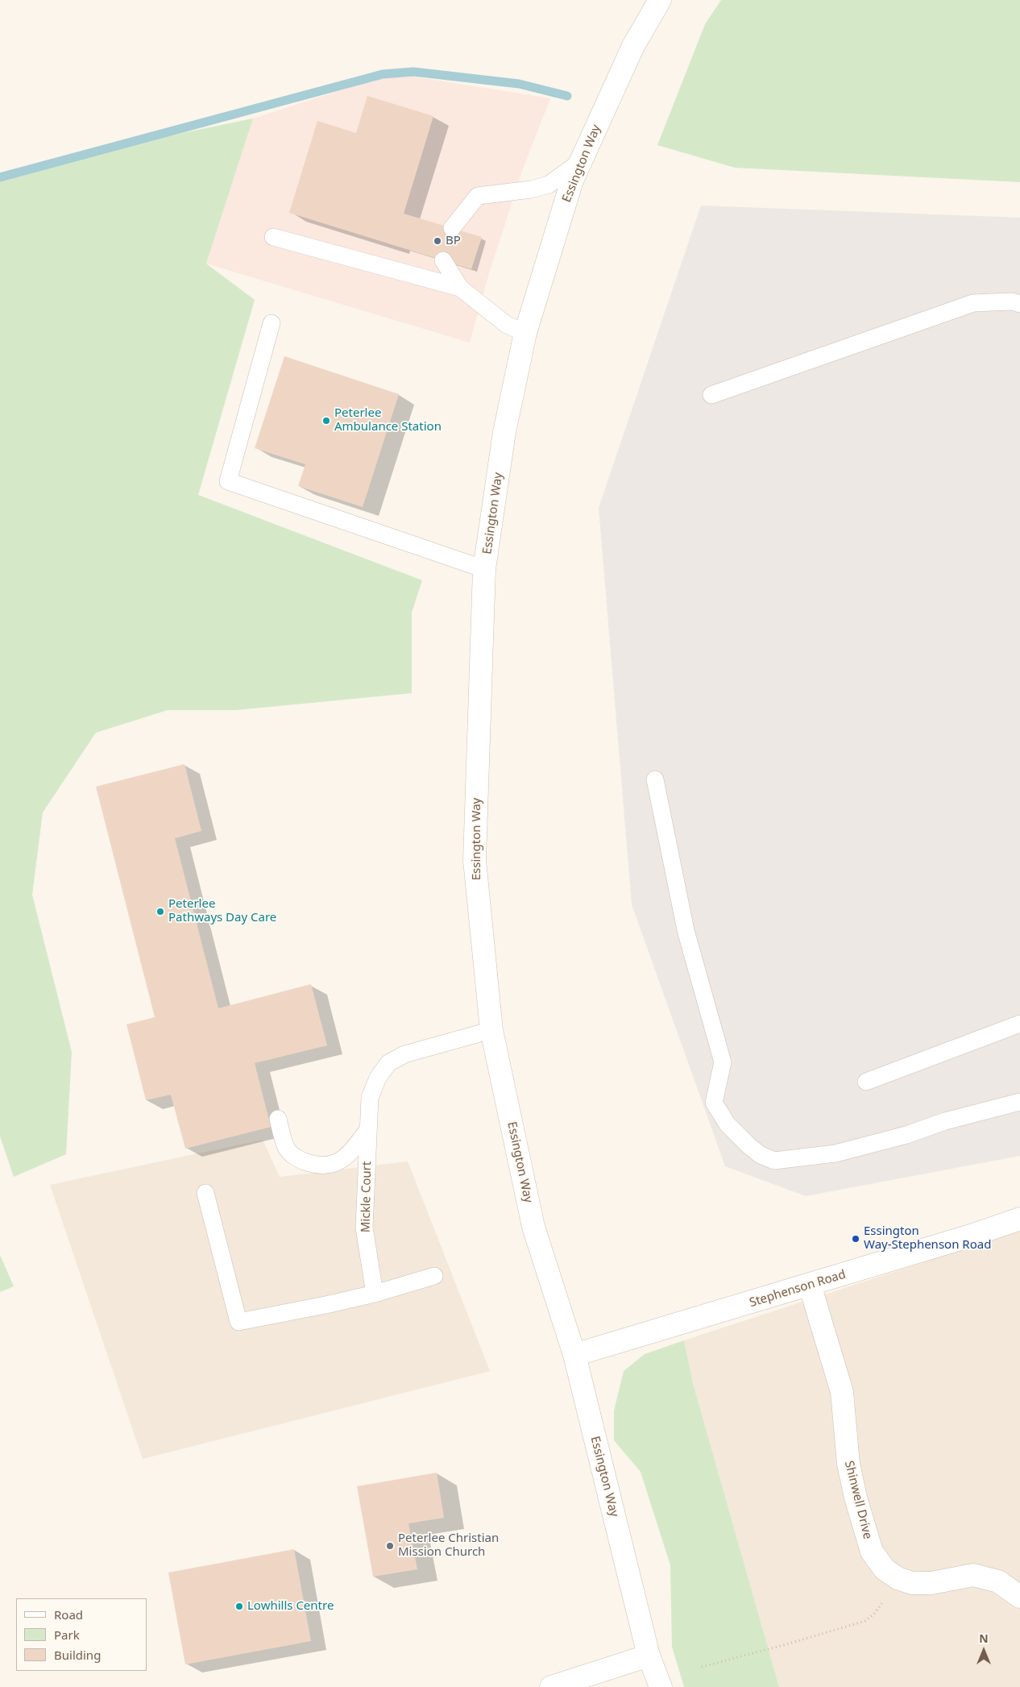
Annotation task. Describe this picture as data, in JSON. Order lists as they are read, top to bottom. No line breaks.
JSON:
{"streets":{"street":["Essington Way","Stephenson Road","Shinwell Drive"],"lane":["Mickle Court"]},"crossings":[["Essington Way","Mickle Court"],["Essington Way","Stephenson Road"],["Stephenson Road","Shinwell Drive"]],"places":["BP","Peterlee Ambulance Station","Peterlee Pathways Day Care","Essington Way-Stephenson Road","Peterlee Christian Mission Church","Lowhills Centre"],"legend":["Road","Park","Building"],"north":"top"}
